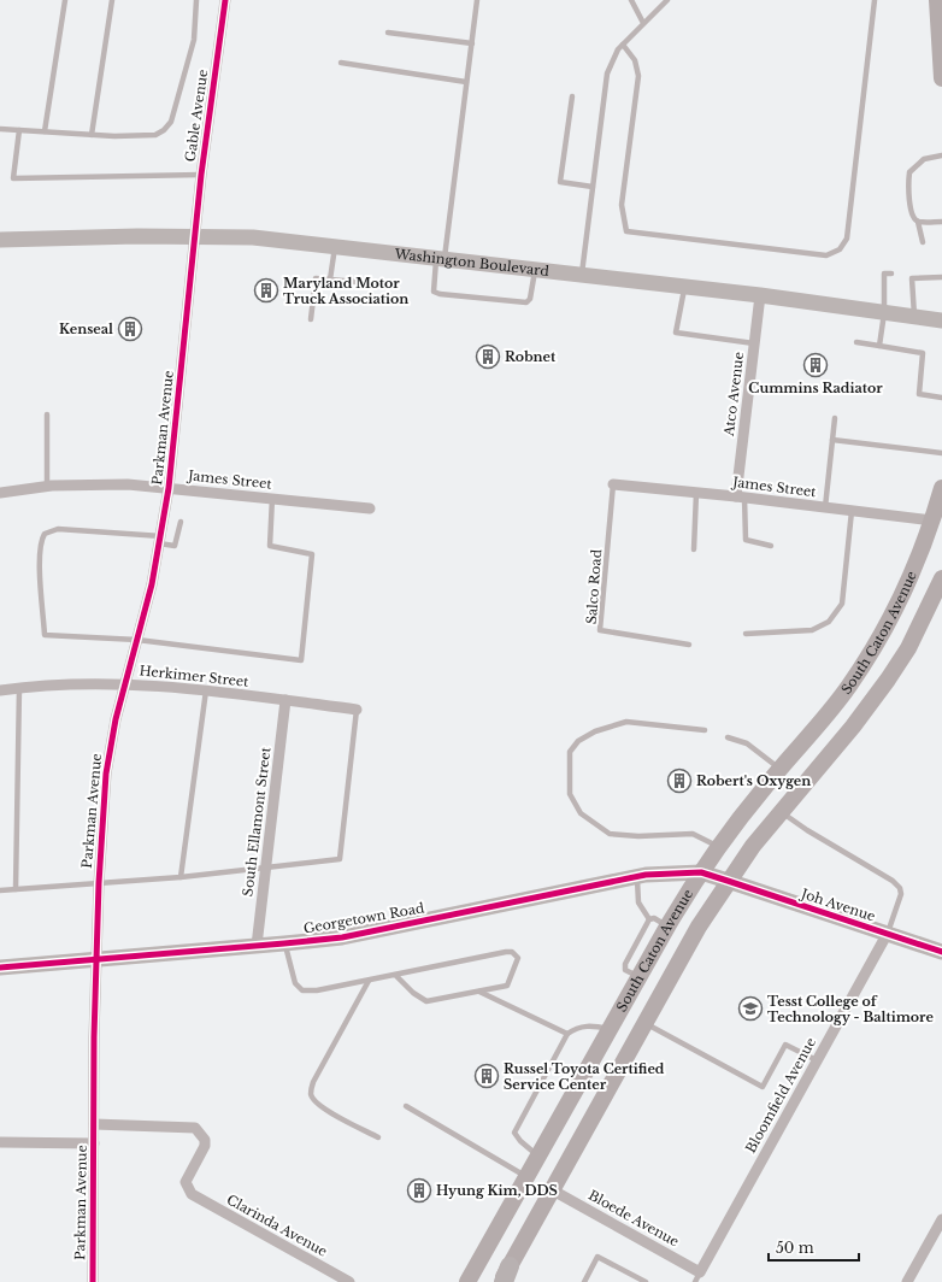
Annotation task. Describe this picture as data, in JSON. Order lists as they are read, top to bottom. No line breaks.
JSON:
{"streets":{"main road":["South Caton Avenue"],"street":["Gable Avenue","Washington Boulevard","Atco Avenue","Parkman Avenue","James Street","Herkimer Street","South Ellamont Street","Joh Avenue","Georgetown Road","Bloomfield Avenue","Bloede Avenue","Clarinda Avenue"],"lane":["Salco Road"]},"crossings":[["Gable Avenue","Washington Boulevard"],["Gable Avenue","Parkman Avenue"],["Washington Boulevard","Atco Avenue"],["Washington Boulevard","Parkman Avenue"],["Atco Avenue","James Street"],["Parkman Avenue","James Street"],["Parkman Avenue","Herkimer Street"],["Parkman Avenue","Georgetown Road"],["Parkman Avenue","Clarinda Avenue"],["James Street","Salco Road"],["James Street","South Caton Avenue"],["South Caton Avenue","Joh Avenue"],["South Caton Avenue","Georgetown Road"],["South Caton Avenue","Bloede Avenue"],["Herkimer Street","South Ellamont Street"],["South Ellamont Street","Georgetown Road"],["Joh Avenue","Georgetown Road"],["Joh Avenue","Bloomfield Avenue"],["Bloomfield Avenue","Bloede Avenue"]],"places":{"building":["Maryland Motor Truck Association","Kenseal","Robnet","Cummins Radiator","Robert's Oxygen","Russel Toyota Certified Service Center","Hyung Kim, DDS"],"school or university":["Tesst College of Technology - Baltimore"]},"scale_bar":"50 m"}
